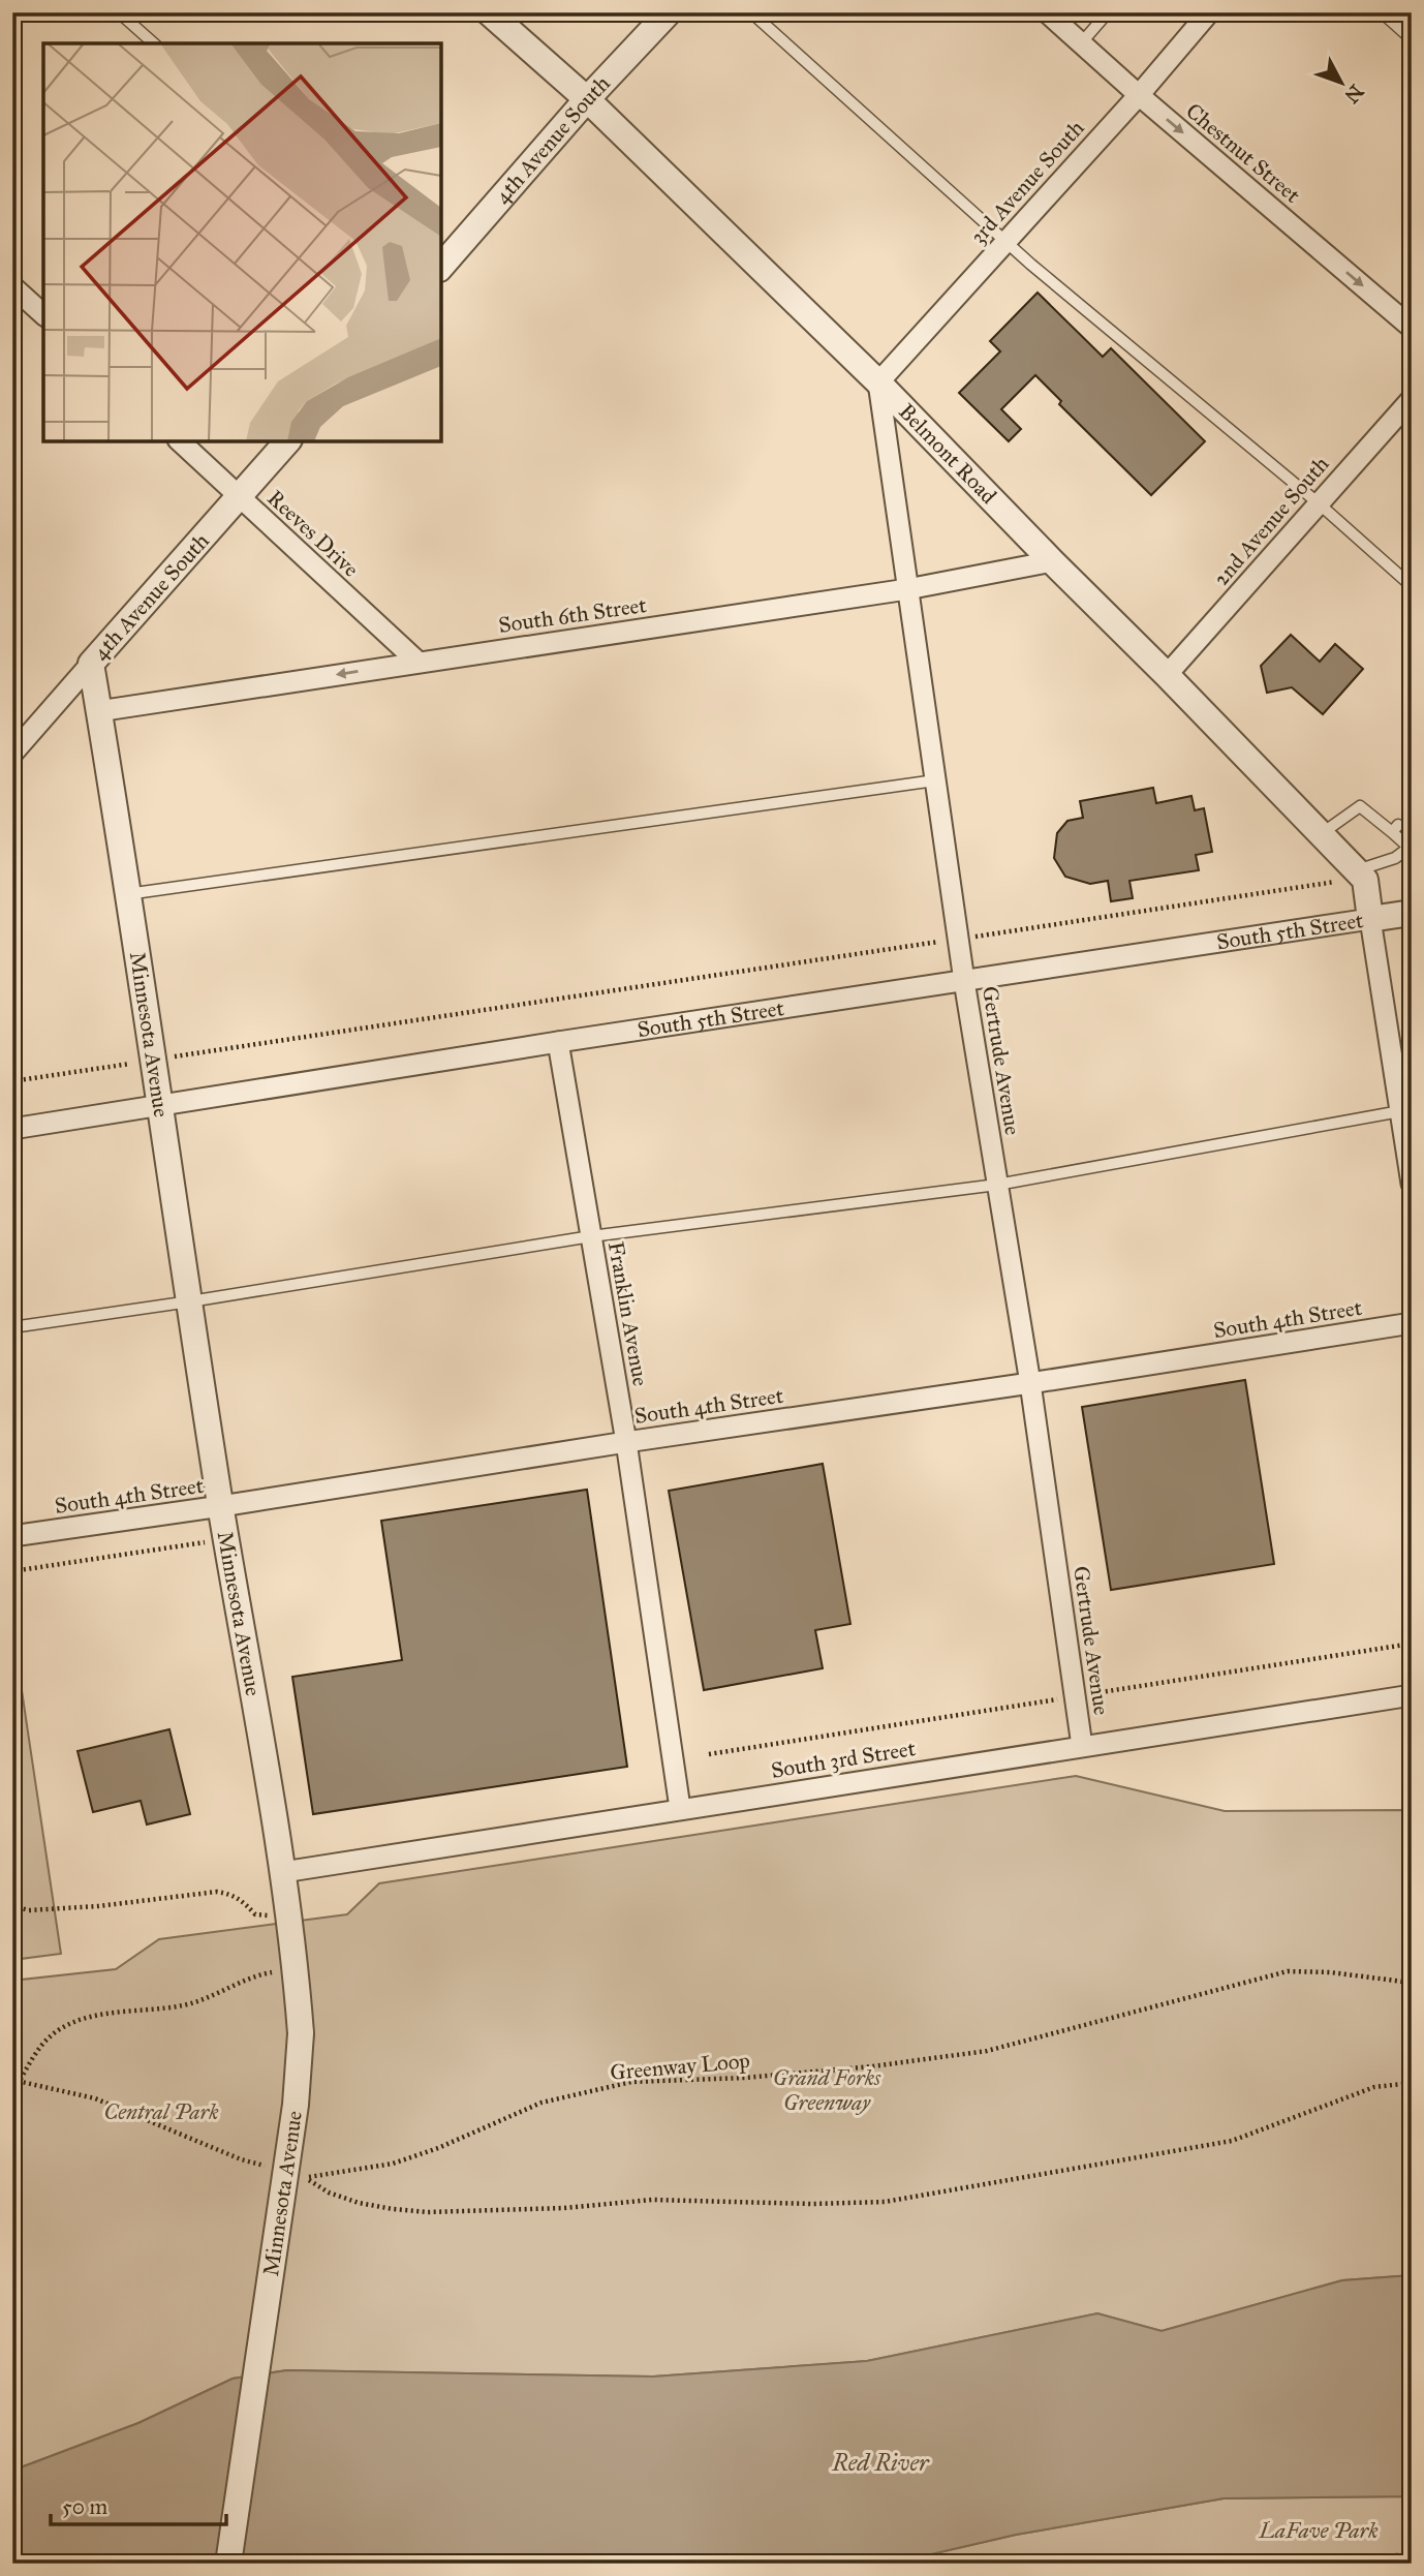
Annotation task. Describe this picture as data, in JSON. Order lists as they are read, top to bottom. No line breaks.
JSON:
{"streets":{"street":["4th Avenue South","Chestnut Street","3rd Avenue South","Belmont Road","2nd Avenue South","Reeves Drive","South 6th Street","South 5th Street","Minnesota Avenue","Gertrude Avenue","Franklin Avenue","South 4th Street","South 3rd Street"],"path":["Greenway Loop"]},"crossings":[["4th Avenue South","Belmont Road"],["4th Avenue South","Reeves Drive"],["4th Avenue South","Minnesota Avenue"],["Chestnut Street","3rd Avenue South"],["3rd Avenue South","Belmont Road"],["3rd Avenue South","Gertrude Avenue"],["Belmont Road","2nd Avenue South"],["Belmont Road","South 6th Street"],["Belmont Road","Gertrude Avenue"],["Reeves Drive","South 6th Street"],["South 6th Street","Minnesota Avenue"],["South 6th Street","Gertrude Avenue"],["South 5th Street","Minnesota Avenue"],["South 5th Street","Gertrude Avenue"],["South 5th Street","Franklin Avenue"],["Minnesota Avenue","South 4th Street"],["Minnesota Avenue","South 3rd Street"],["Gertrude Avenue","South 4th Street"],["Gertrude Avenue","South 3rd Street"],["Franklin Avenue","South 4th Street"],["Franklin Avenue","South 3rd Street"]],"one_way":["Chestnut Street"],"water":["Red River"],"parks":["Grand Forks Greenway","Central Park","LaFave Park"],"scale_bar":"50 m","north":"bottom right"}
